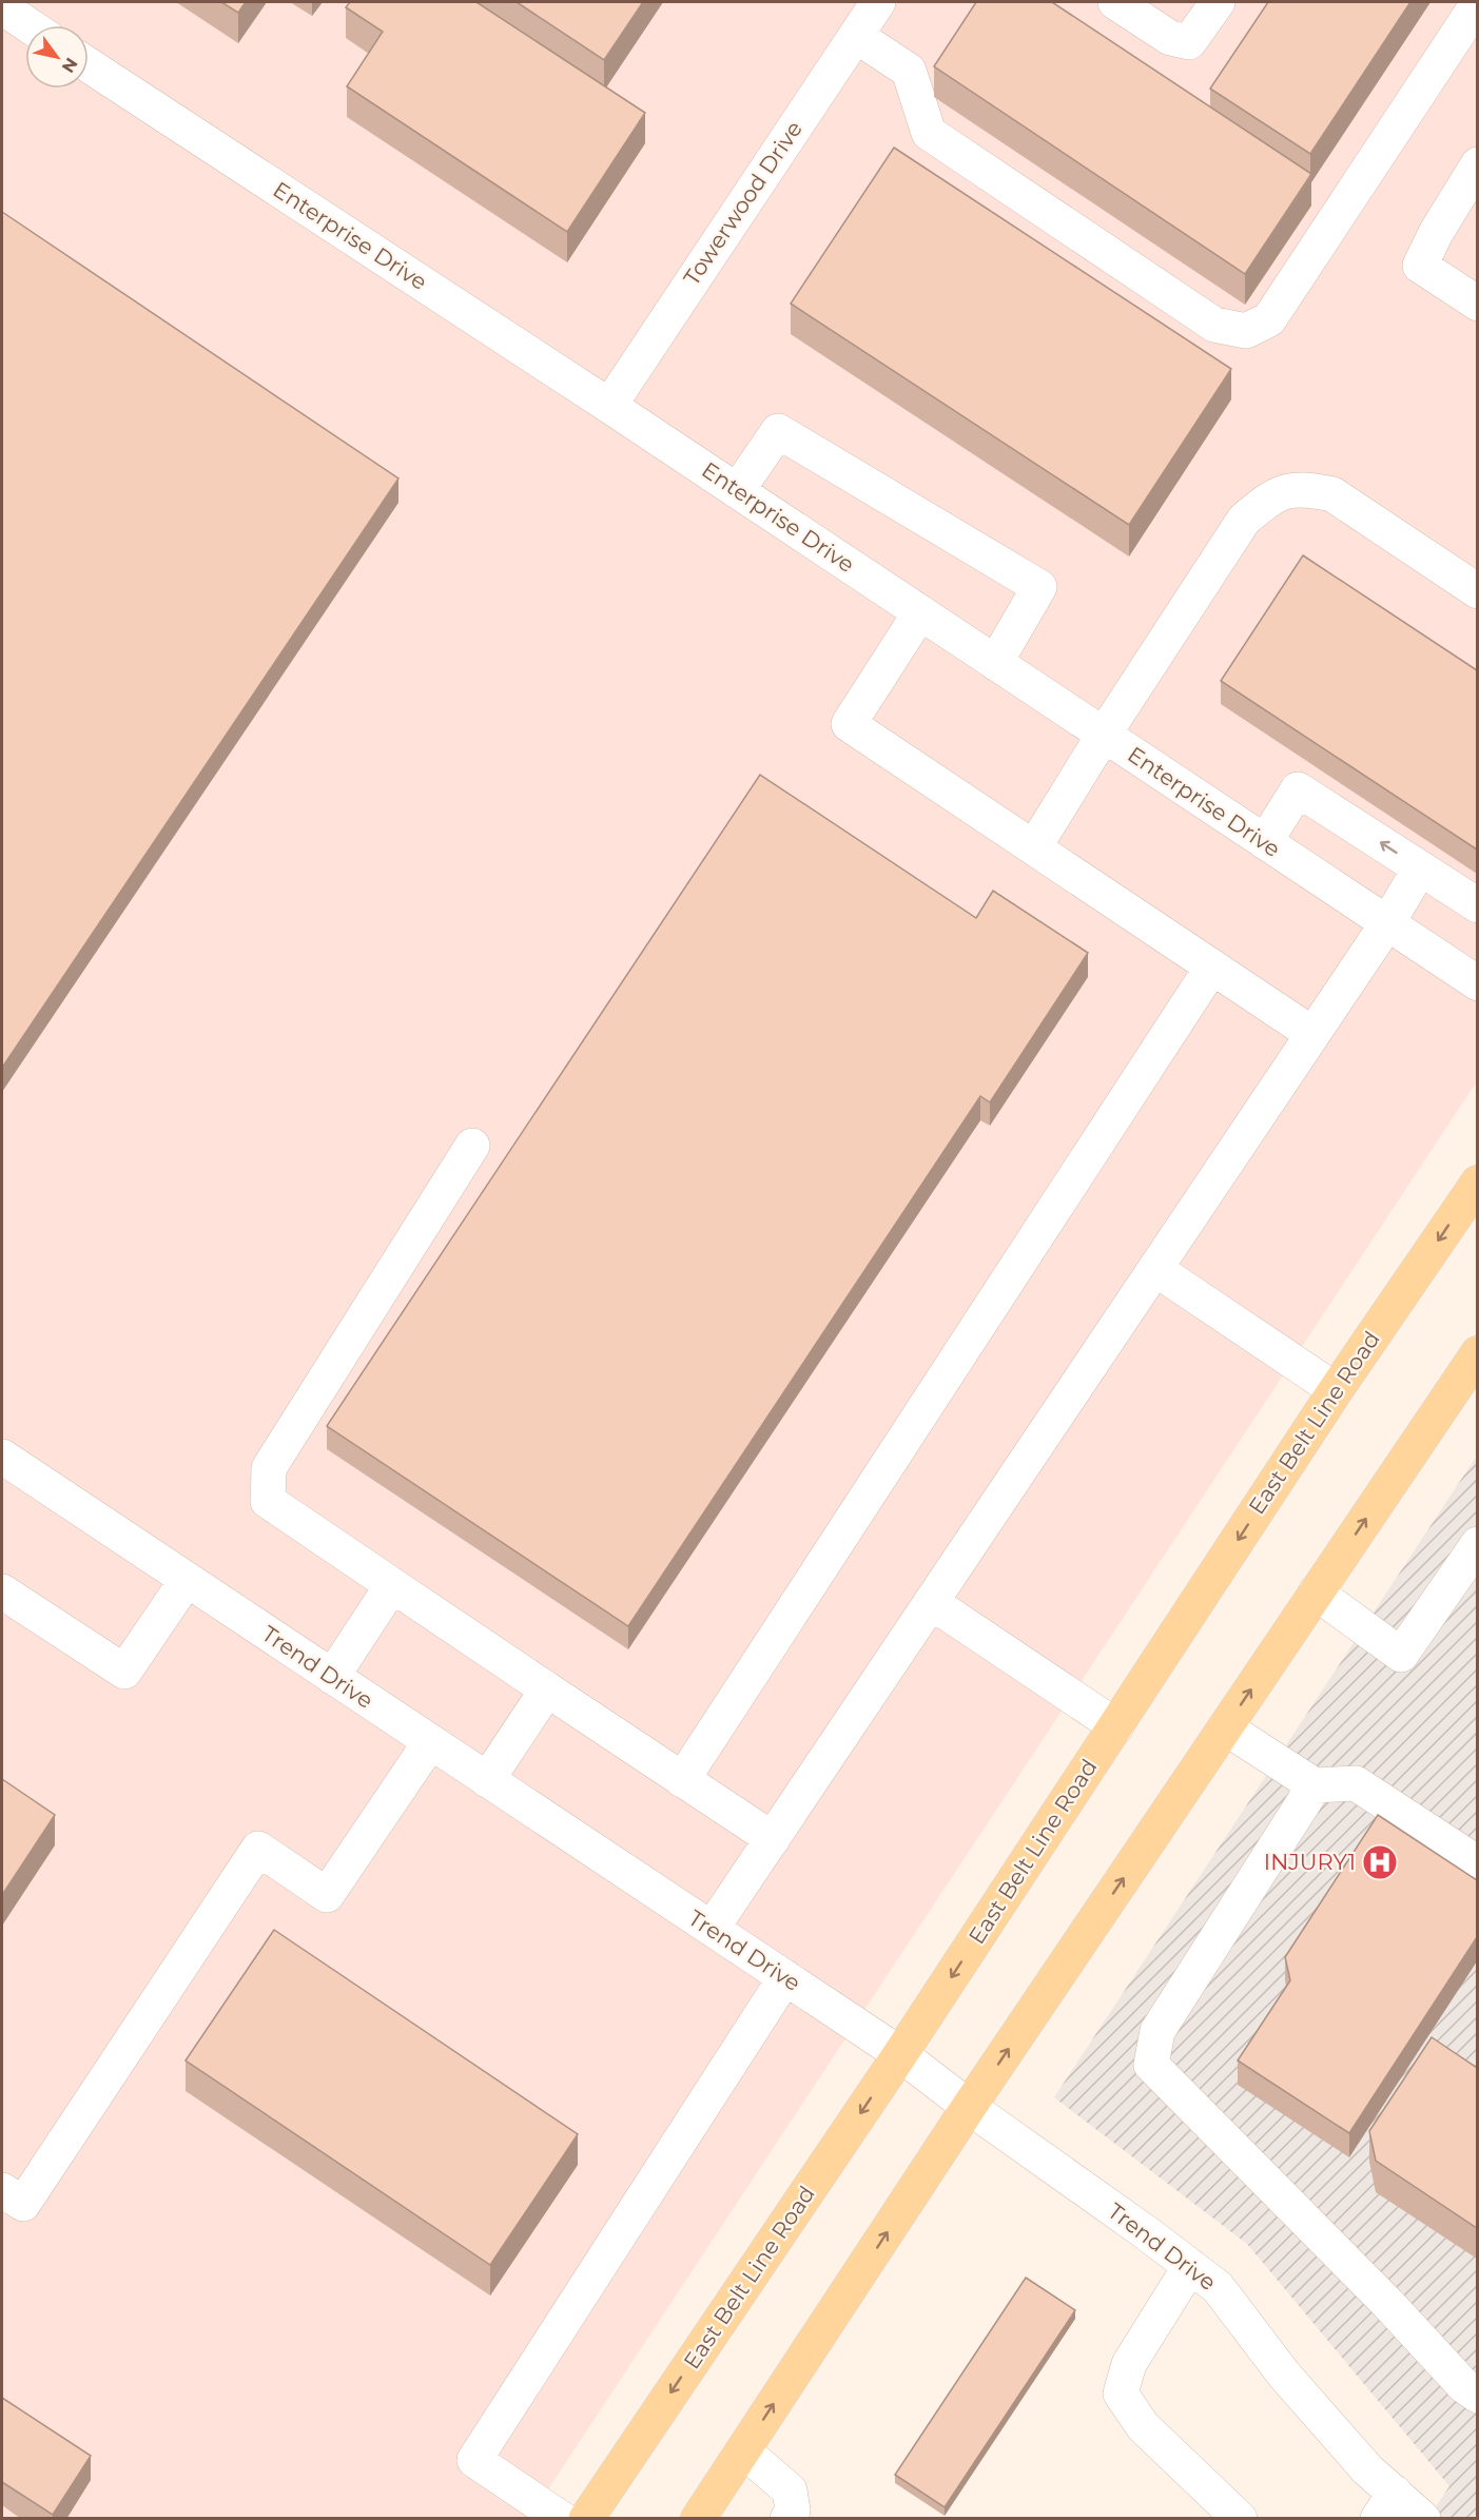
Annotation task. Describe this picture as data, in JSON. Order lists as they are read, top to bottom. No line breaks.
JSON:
{"streets":{"main road":["East Belt Line Road"],"street":["Towerwood Drive","Enterprise Drive","Trend Drive"]},"crossings":[["Towerwood Drive","Enterprise Drive"],["East Belt Line Road","Trend Drive"]],"places":{"hospital":["INJURY1"]},"north":"bottom right"}
